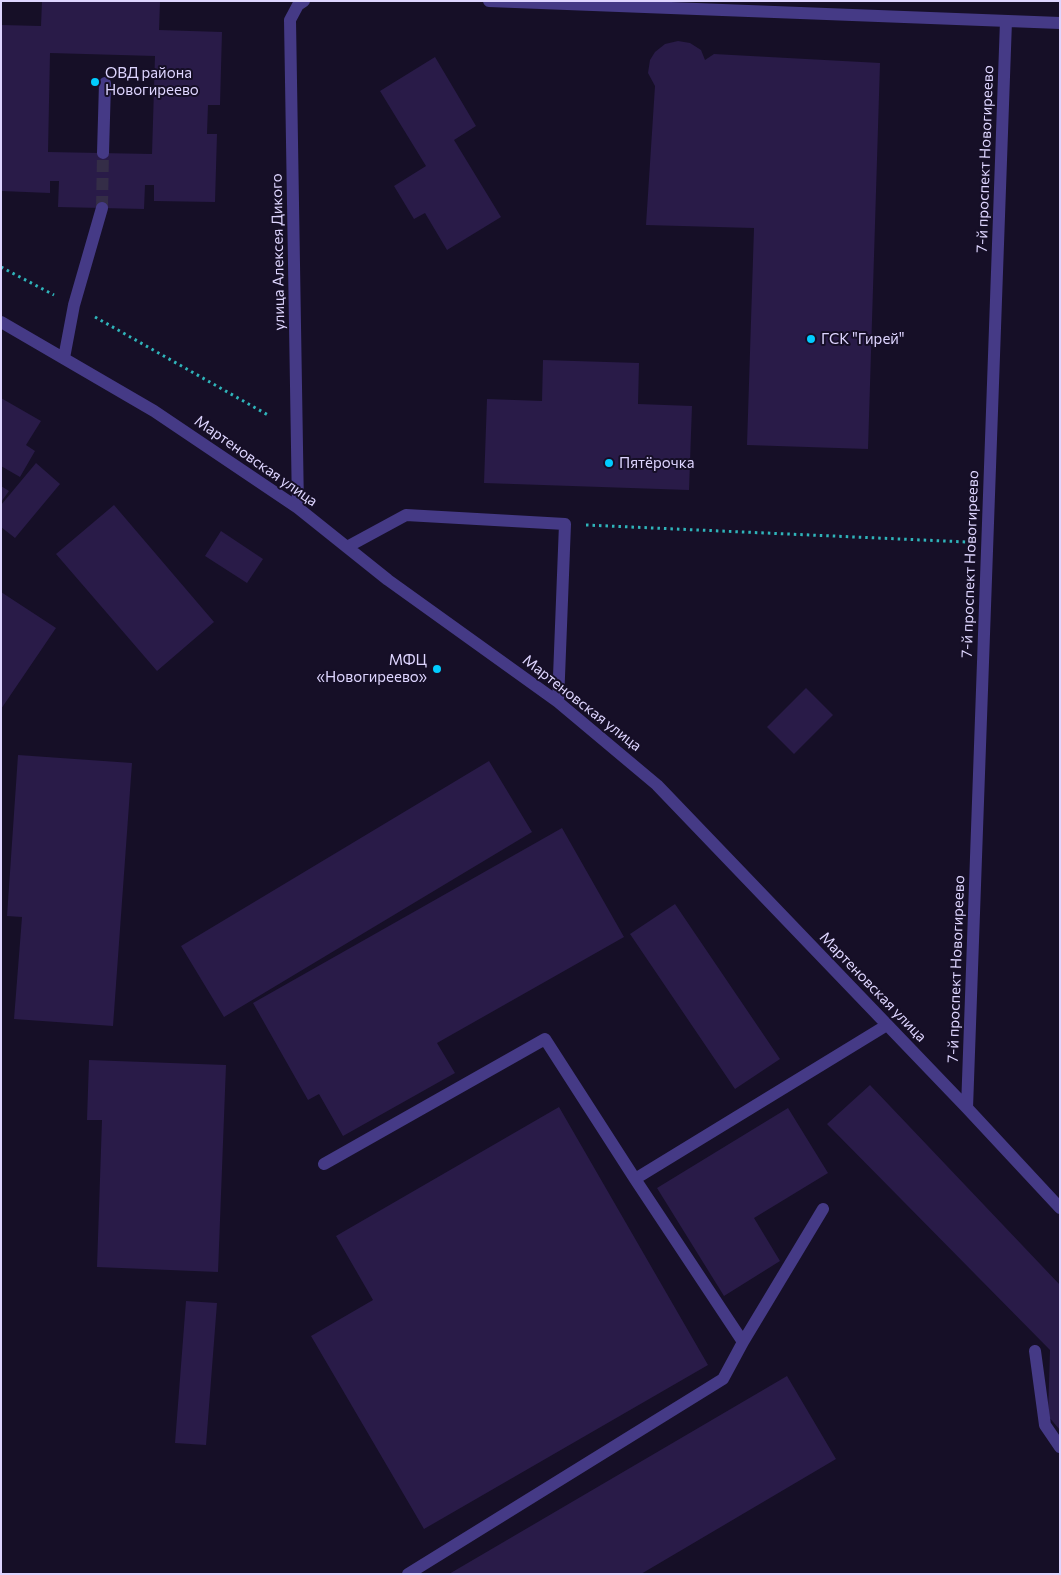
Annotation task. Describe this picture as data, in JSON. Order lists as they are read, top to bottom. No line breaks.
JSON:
{"streets":{"street":["7-й проспект Новогиреево","улица Алексея Дикого","Мартеновская улица"]},"crossings":[["7-й проспект Новогиреево","Мартеновская улица"],["улица Алексея Дикого","Мартеновская улица"]],"places":["ОВД района Новогиреево","ГСК \"Гирей\"","Пятёрочка","МФЦ «Новогиреево»"]}
